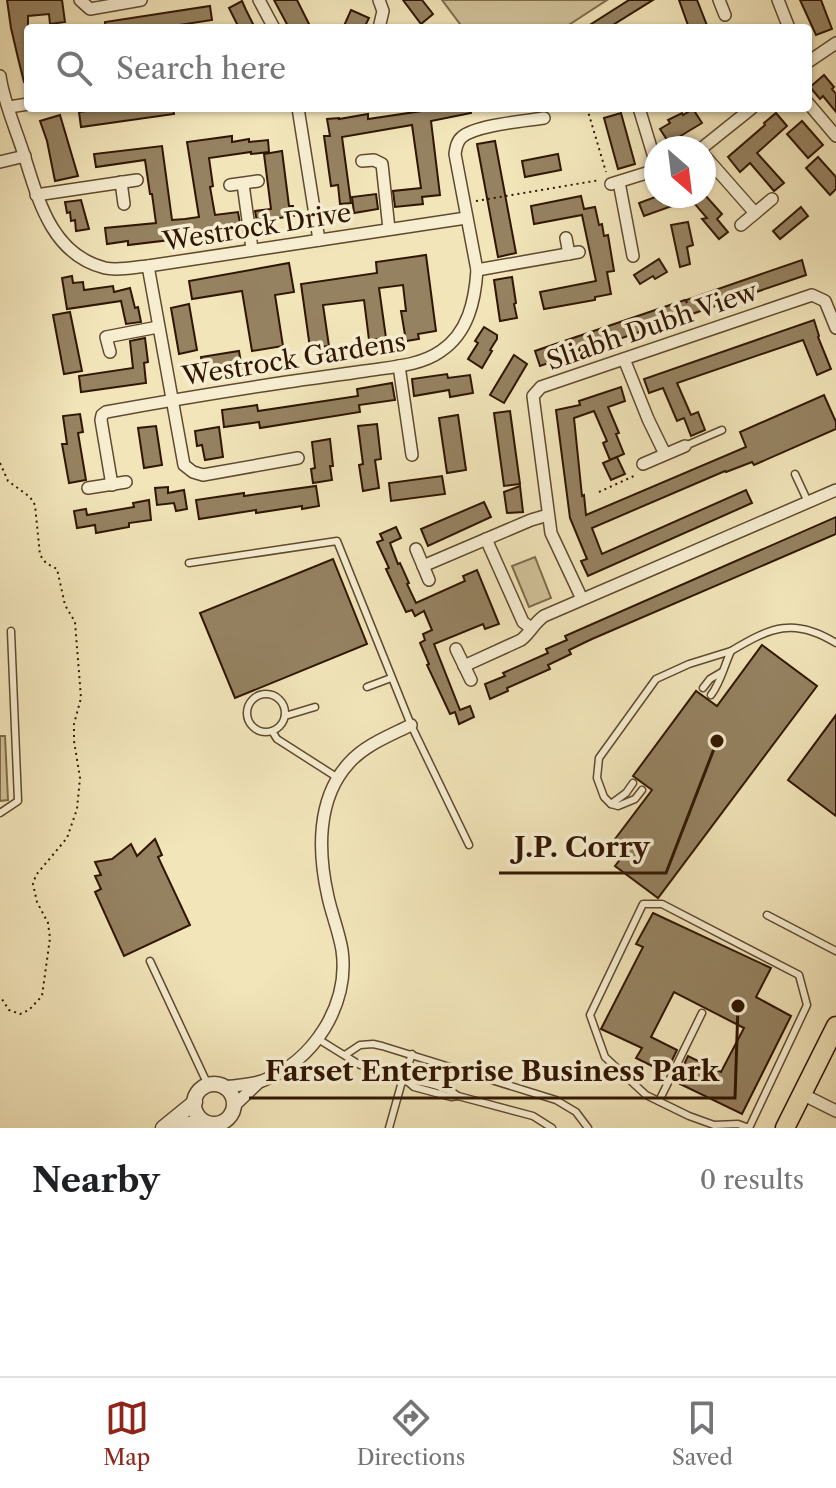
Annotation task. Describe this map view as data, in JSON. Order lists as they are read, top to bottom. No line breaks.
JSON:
{"streets":{"street":["Westrock Drive","Sliabh Dubh View","Westrock Gardens"]},"crossings":[["Westrock Drive","Westrock Gardens"]],"places":["J.P. Corry","Farset Enterprise Business Park"],"north":"bottom right","page":{"search":"Search here","heading":["Nearby","0 results"],"nav":["Map","Directions","Saved"]}}
